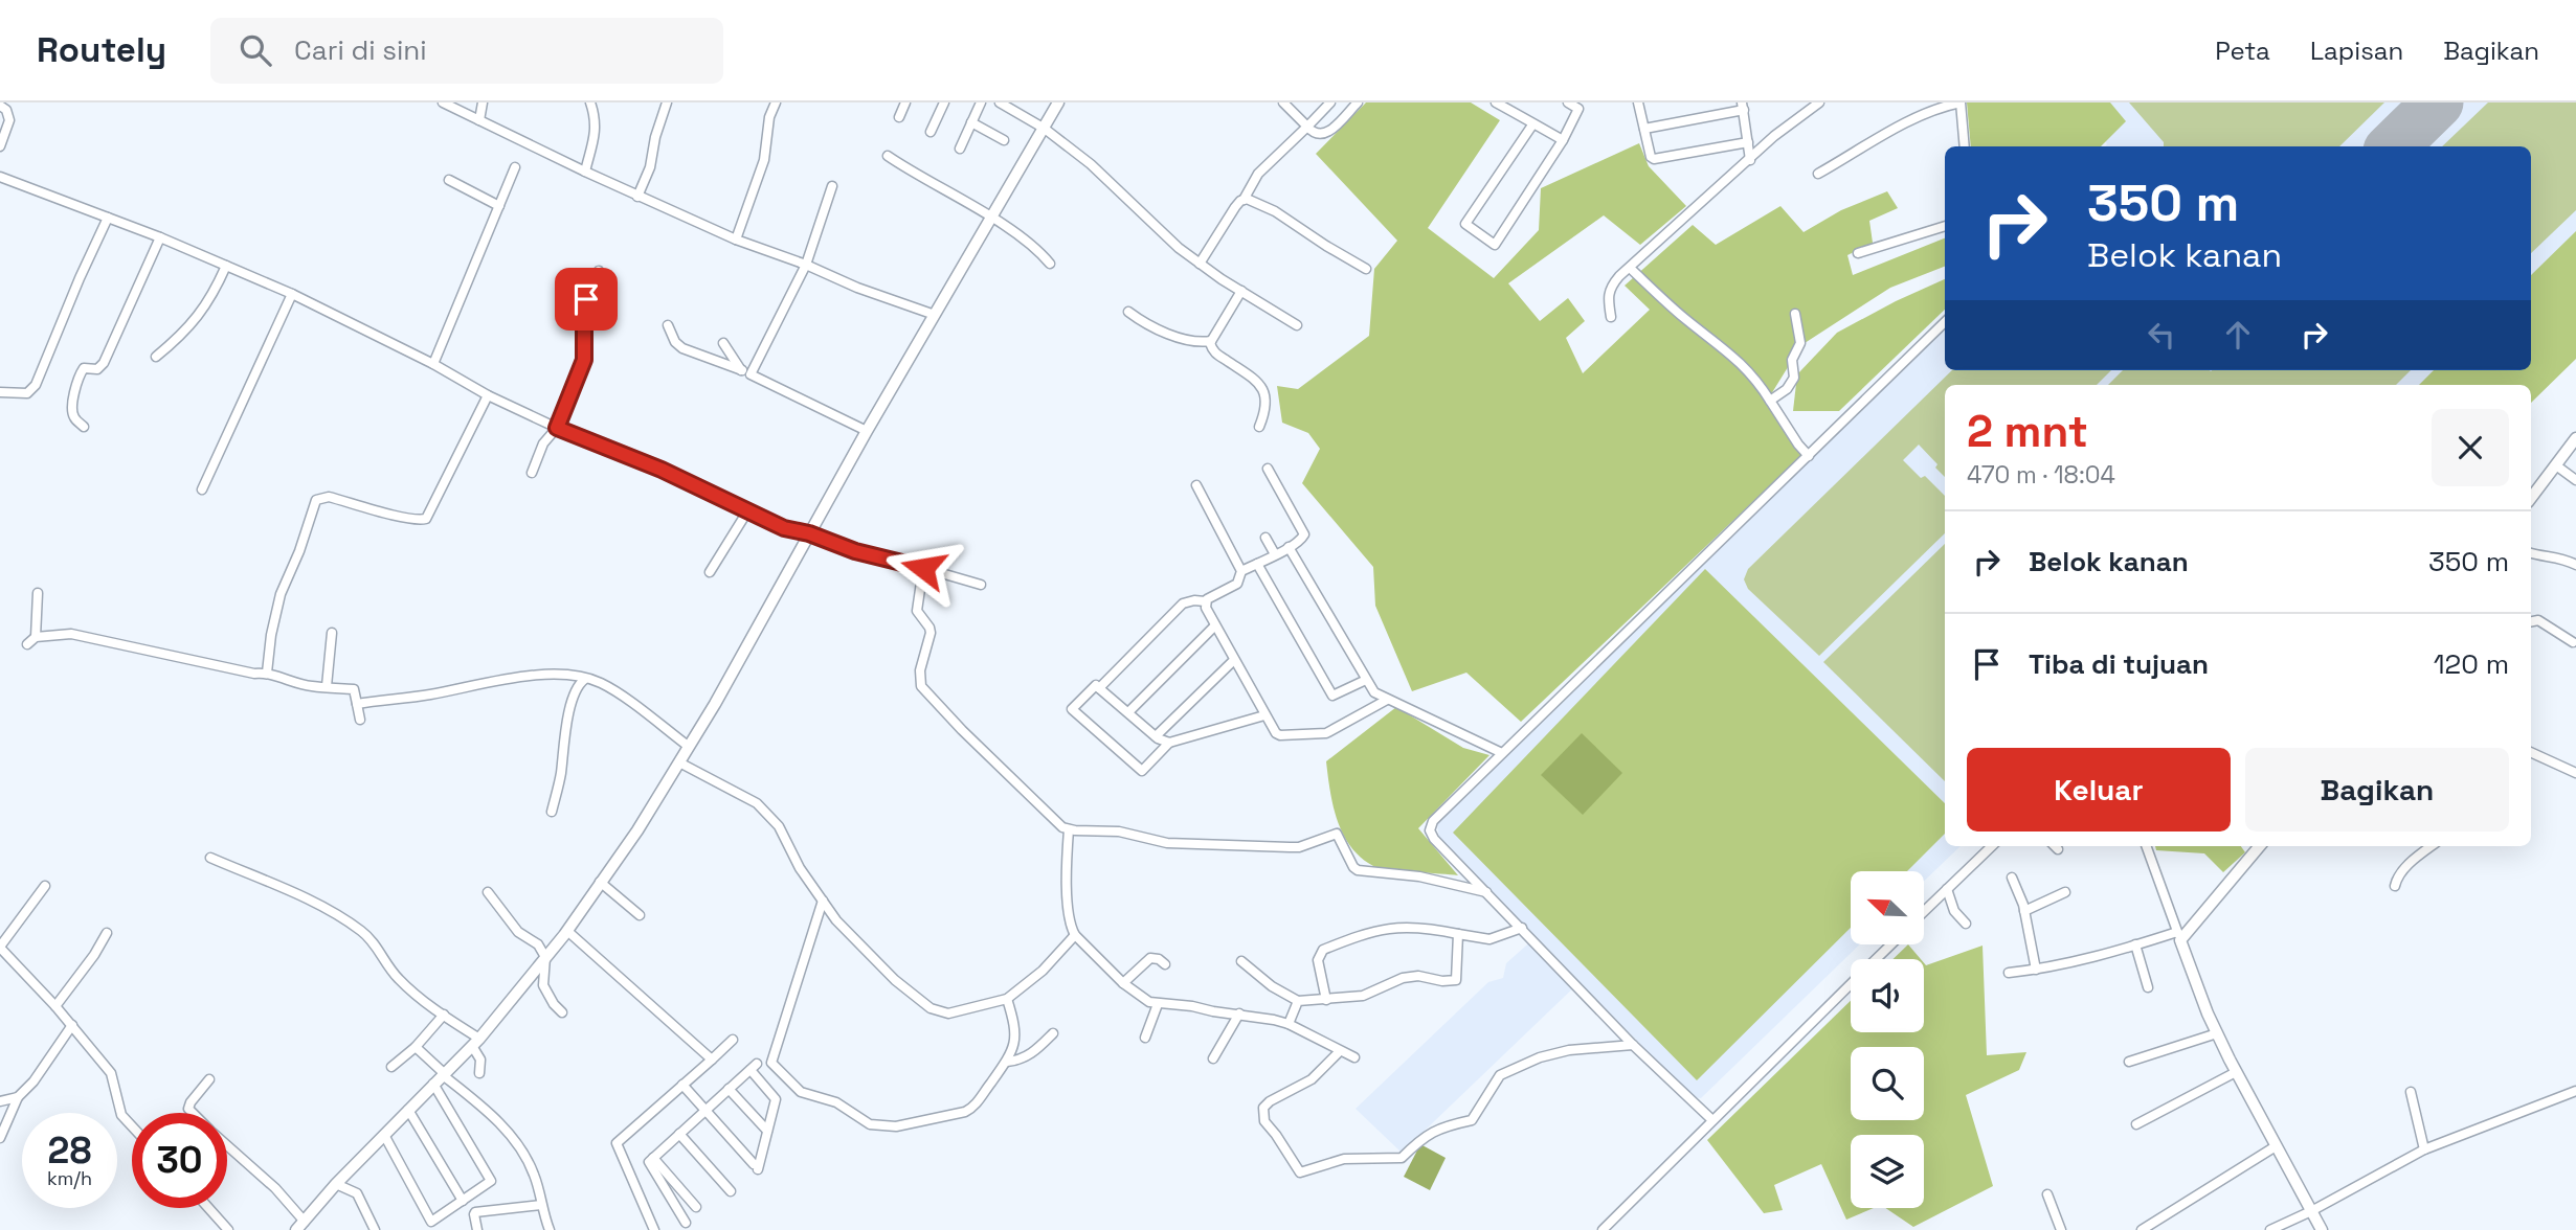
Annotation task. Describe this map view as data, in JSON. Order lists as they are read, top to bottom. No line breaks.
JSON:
{"north":"top left","page":{"header":"Routely","search":"Cari di sini","nav":["Peta","Lapisan","Bagikan"],"turn":["350 m","Belok kanan"],"heading":["2 mnt","470 m · 18:04"],"list":[{"name":"Belok kanan","value":"350 m"},{"name":"Tiba di tujuan","value":"120 m"}],"buttons":["Keluar","Bagikan"],"speed":"28 km/h","limit":"30"}}
